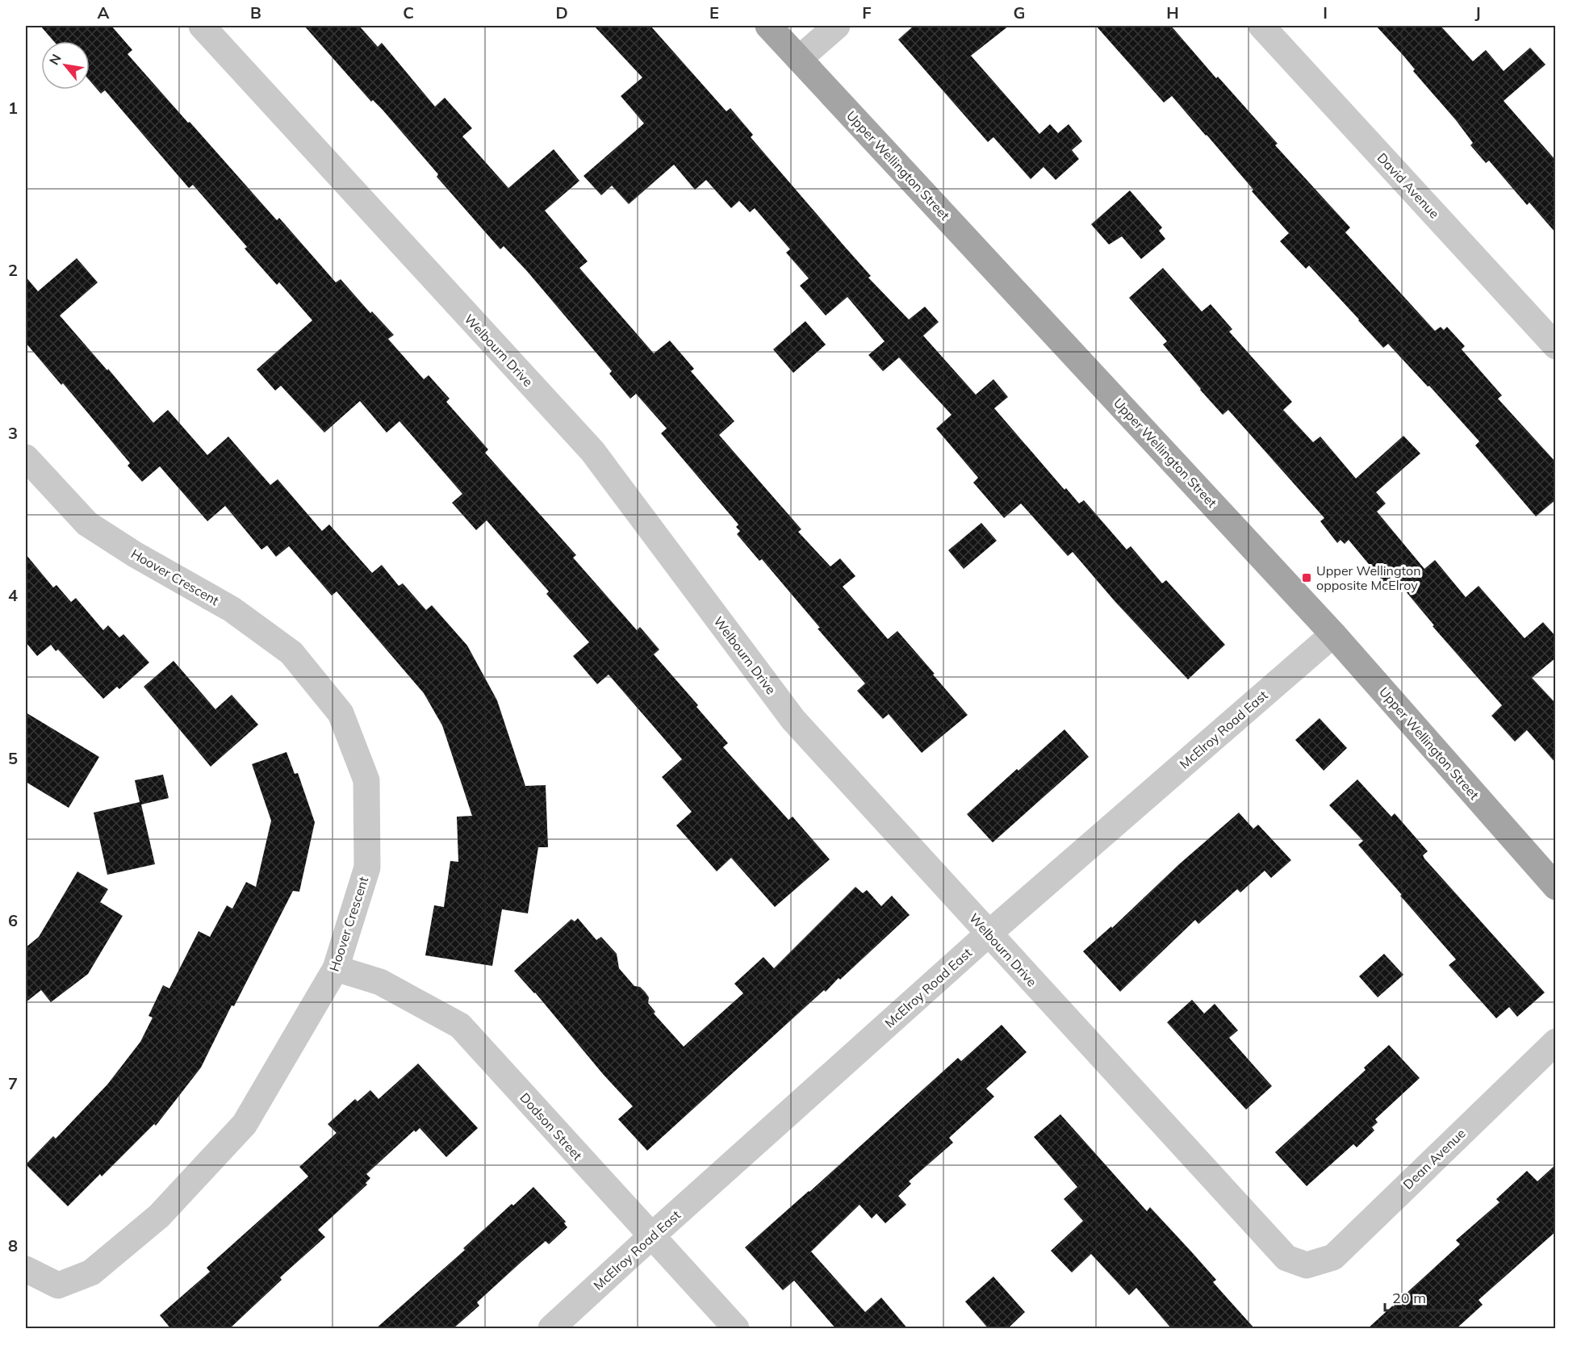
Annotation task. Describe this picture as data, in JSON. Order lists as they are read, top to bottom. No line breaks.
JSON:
{"streets":{"main road":["Upper Wellington Street"],"street":["David Avenue","Welbourn Drive","Hoover Crescent","McElroy Road East","Dodson Street","Dean Avenue"]},"crossings":[["Upper Wellington Street","McElroy Road East"],["Welbourn Drive","McElroy Road East"],["Welbourn Drive","Dean Avenue"],["Hoover Crescent","Dodson Street"],["McElroy Road East","Dodson Street"]],"places":{"transit":["Upper Wellington opposite McElroy"]},"scale_bar":"20 m","north":"top left","grid":{"columns":["A","B","C","D","E","F","G","H","I","J"],"rows":["1","2","3","4","5","6","7","8"]}}
